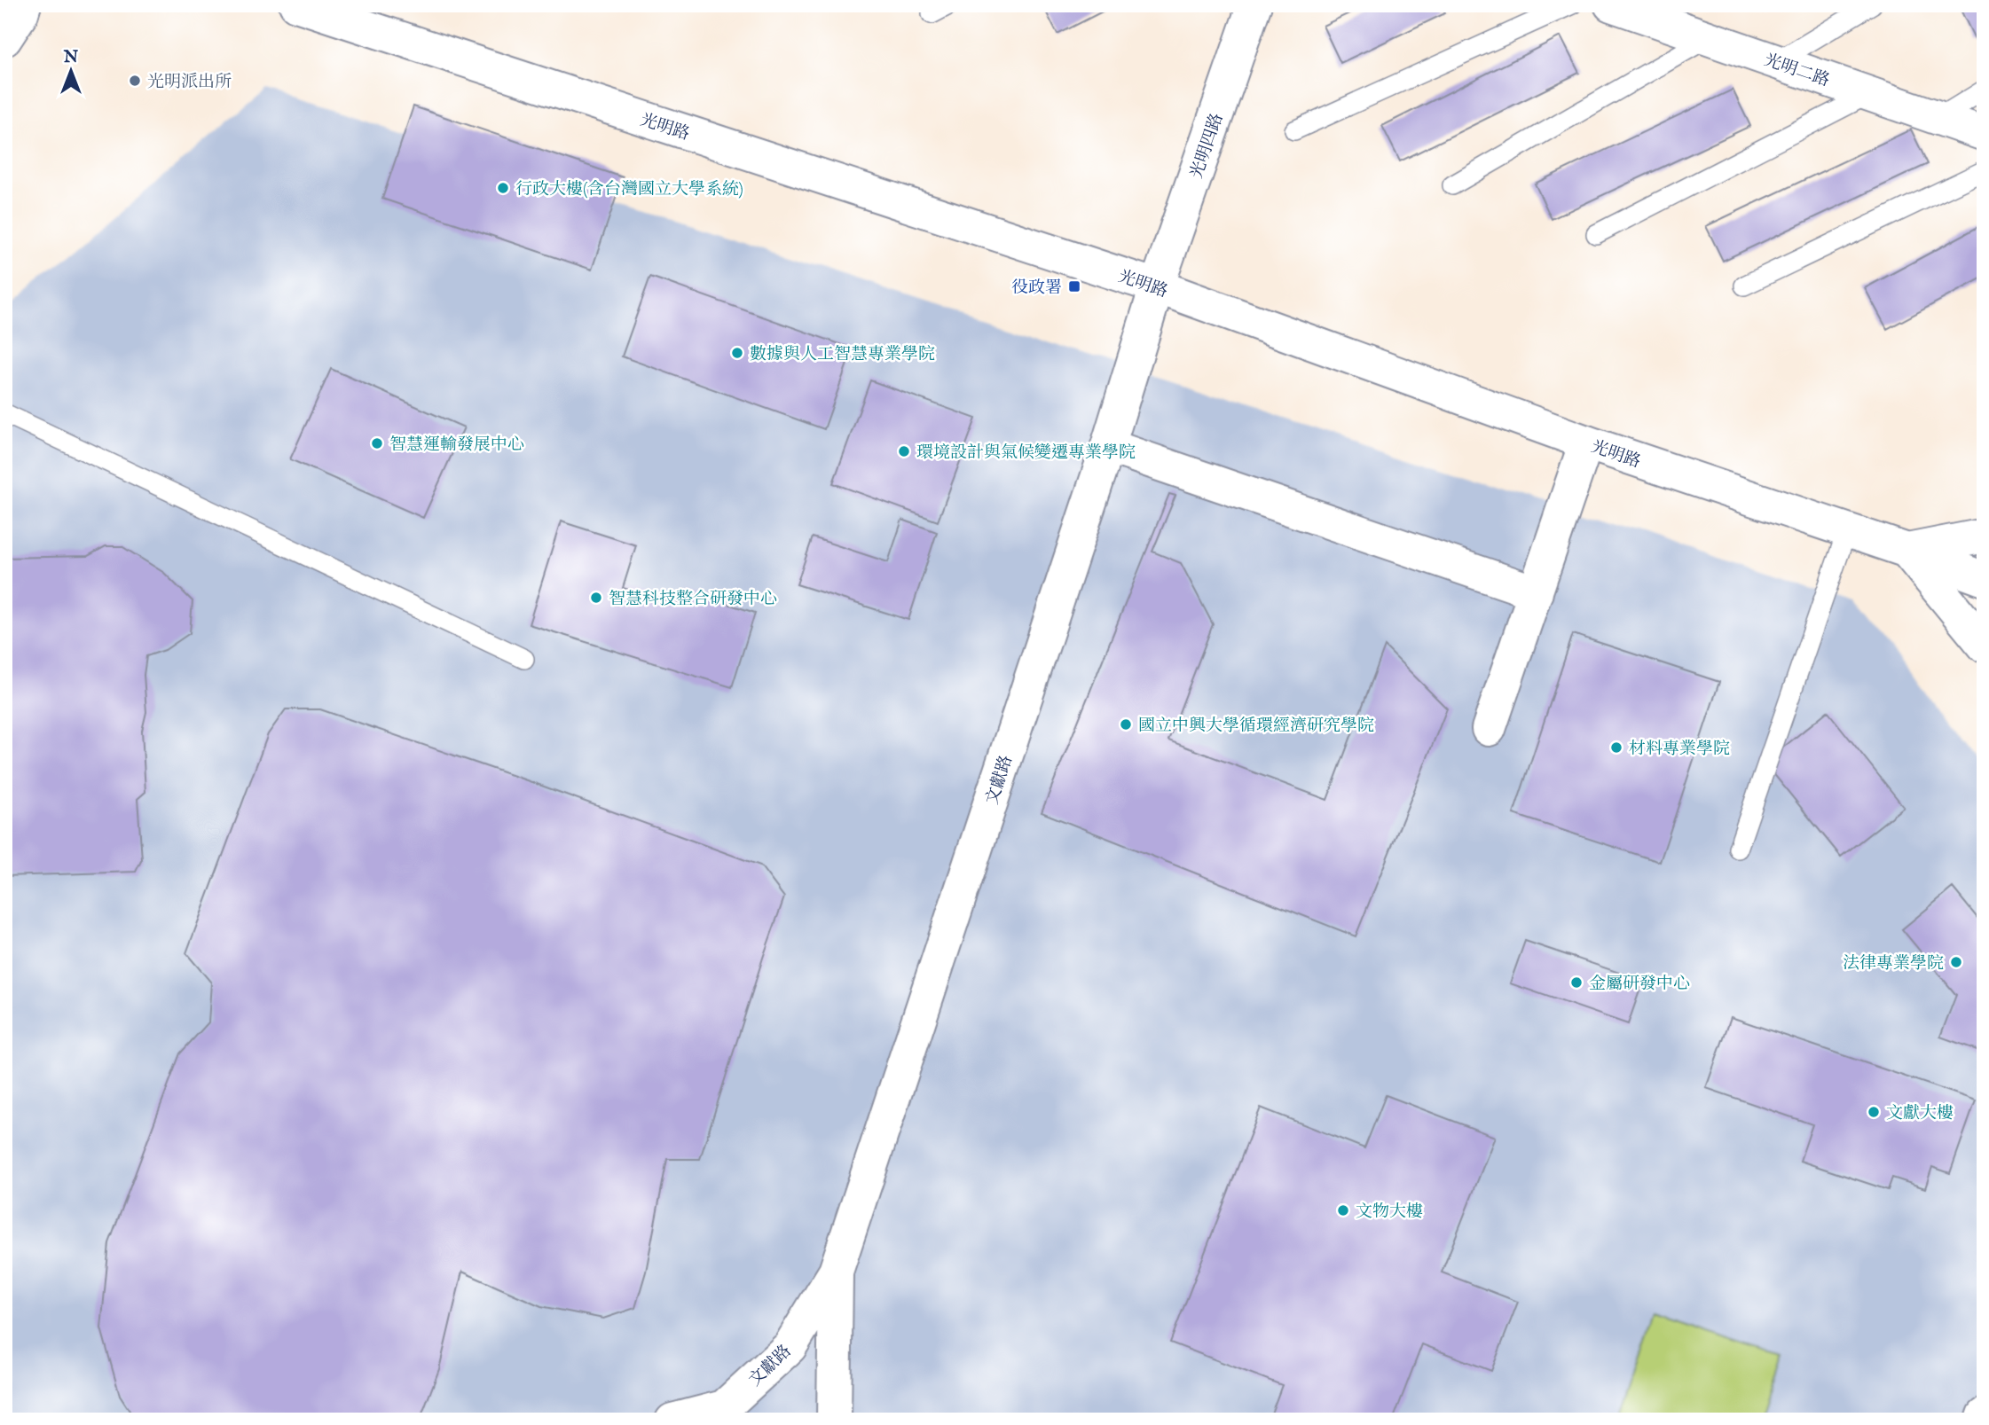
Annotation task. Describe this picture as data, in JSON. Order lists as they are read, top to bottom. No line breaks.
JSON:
{"streets":{"street":["光明二路","光明路","光明四路","文獻路"]},"crossings":[["光明路","光明四路"],["光明路","文獻路"],["光明四路","文獻路"]],"places":{"other":["光明派出所","行政大樓(含台灣國立大學系統)","數據與人工智慧專業學院","智慧運輸發展中心","環境設計與氣候變遷專業學院","智慧科技整合研發中心","國立中興大學循環經濟研究學院","材料專業學院","法律專業學院","金屬研發中心","文獻大樓","文物大樓"],"transit":["役政署"]},"north":"top"}
